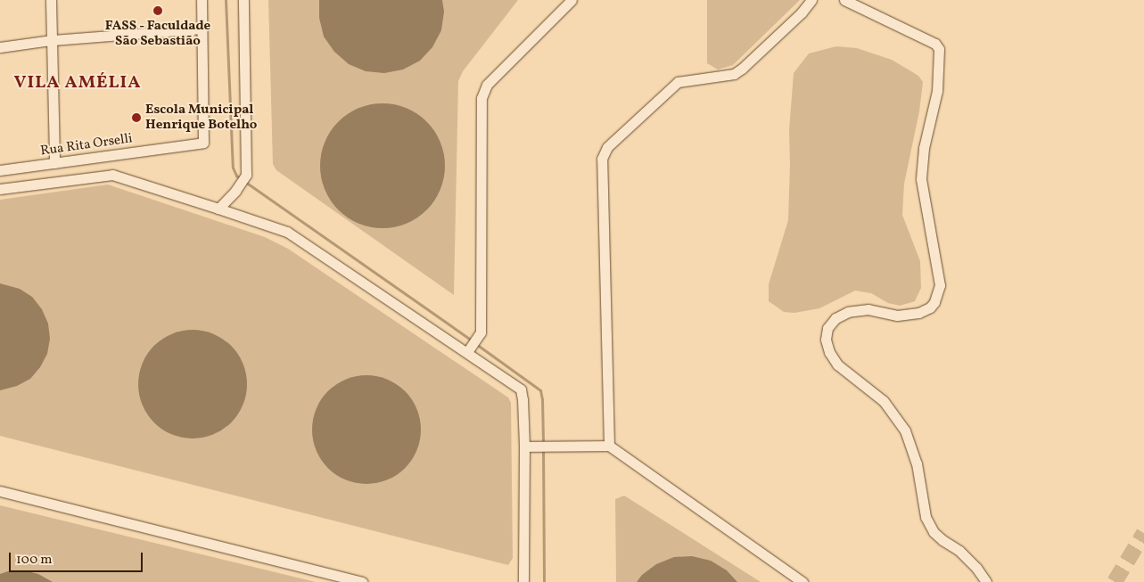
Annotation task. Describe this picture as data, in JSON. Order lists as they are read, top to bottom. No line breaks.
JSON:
{"streets":{"street":["Rua Rita Orselli"]},"districts":["VILA AMÉLIA"],"places":["FASS - Faculdade São Sebastião","Escola Municipal Henrique Botelho"],"scale_bar":"100 m"}
